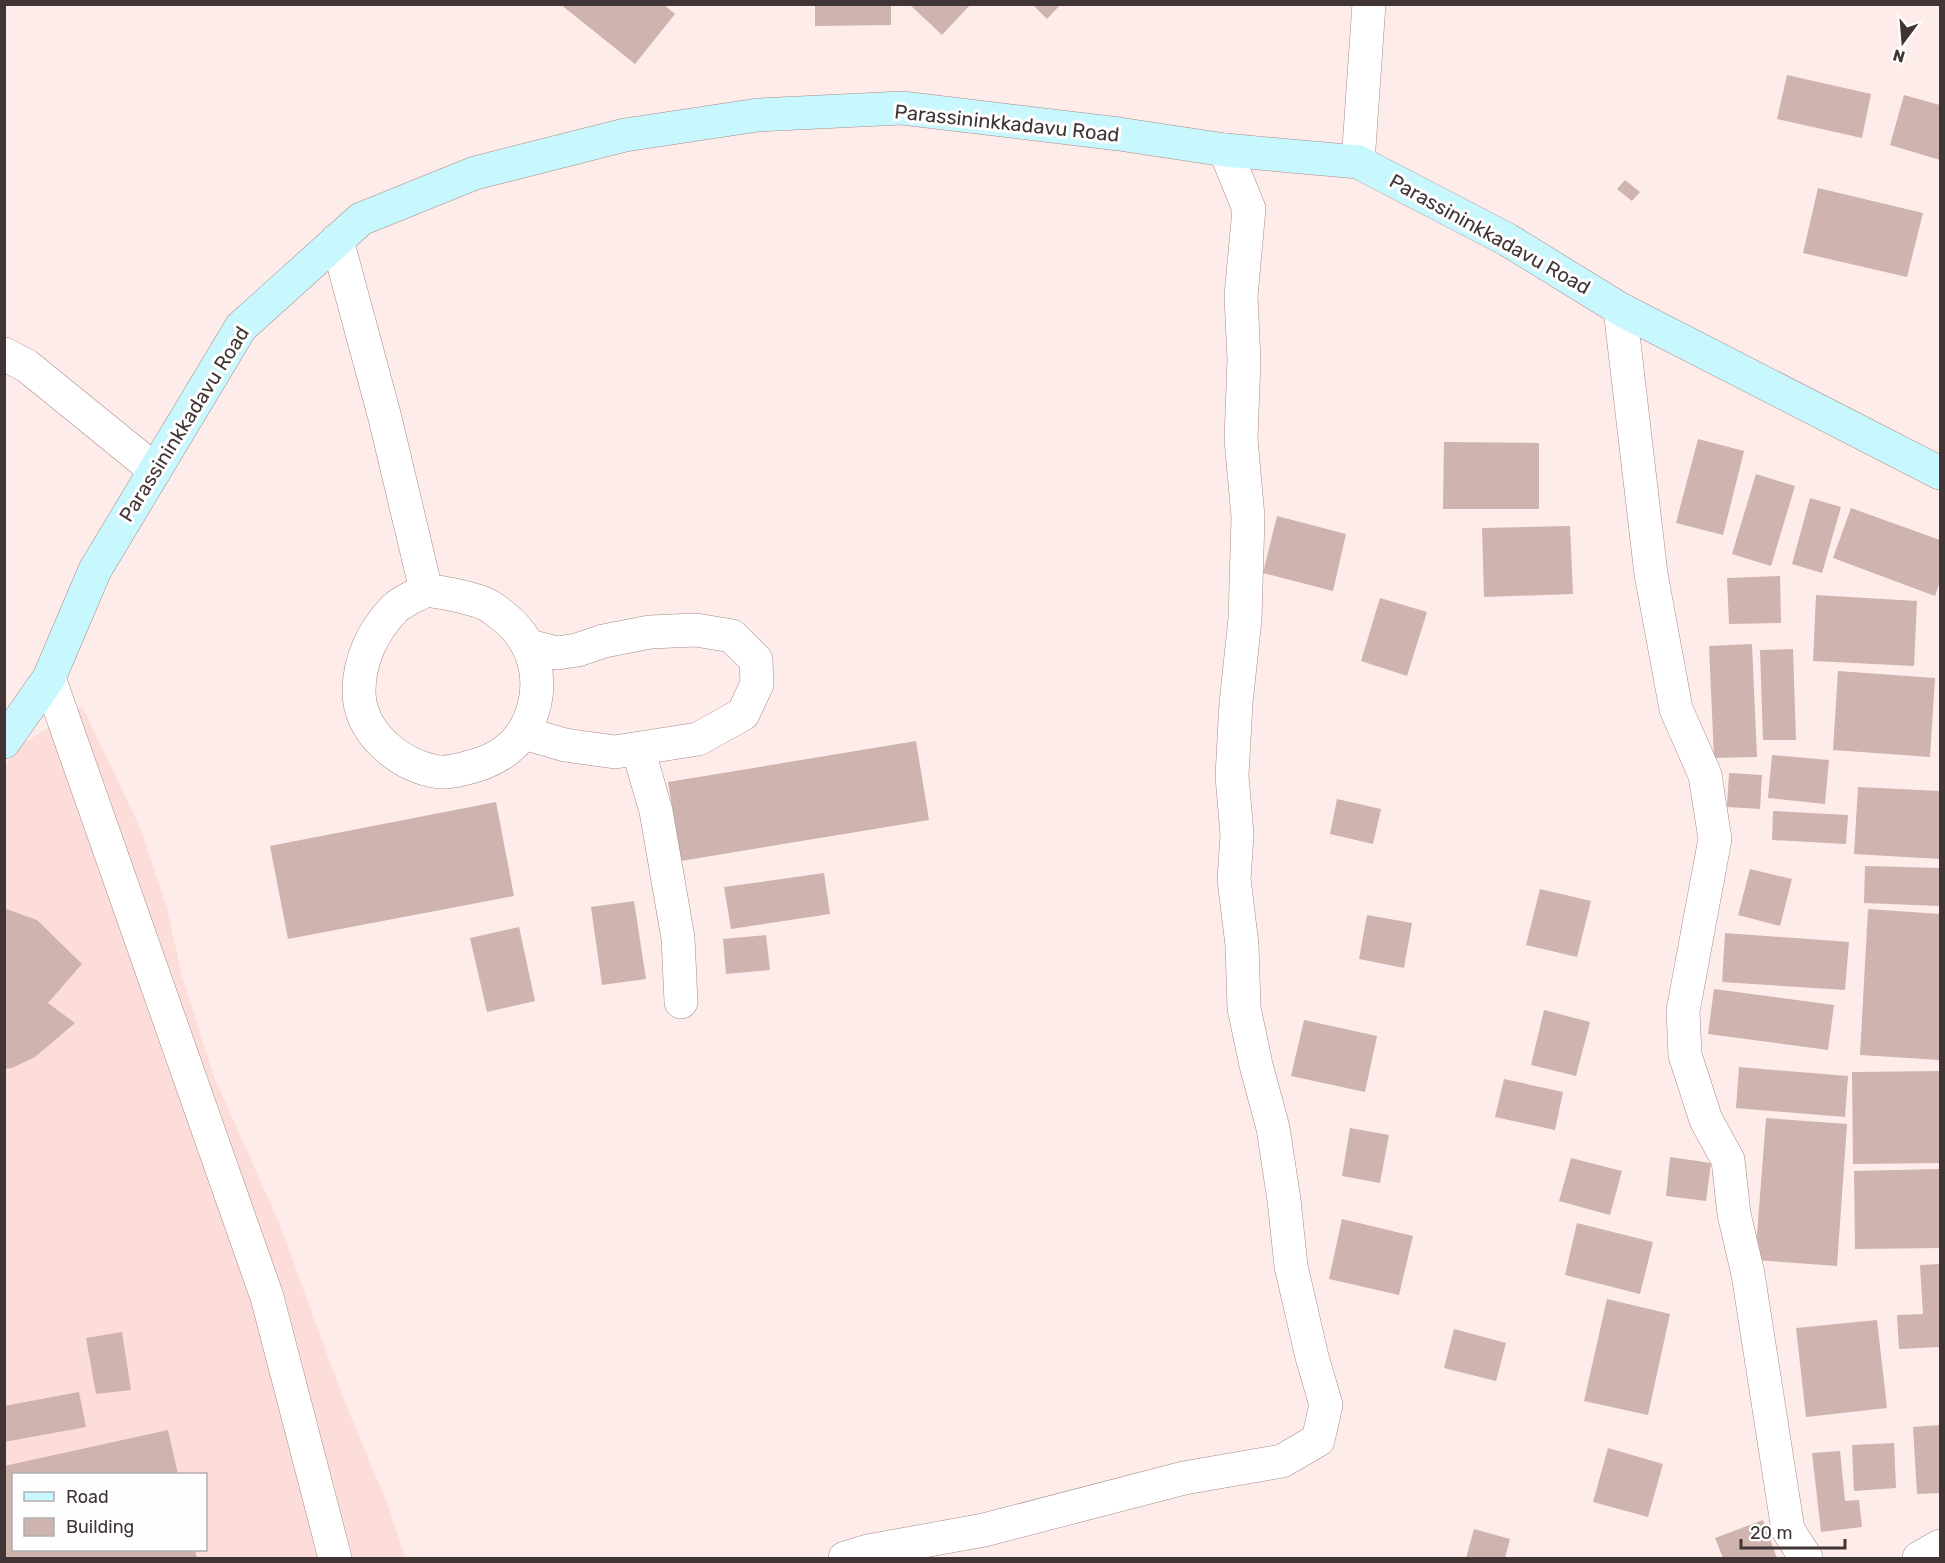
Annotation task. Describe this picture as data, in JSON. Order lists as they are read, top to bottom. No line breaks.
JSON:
{"streets":{"main road":["Parassininkkadavu Road"]},"legend":["Road","Building"],"scale_bar":"20 m","north":"bottom"}
